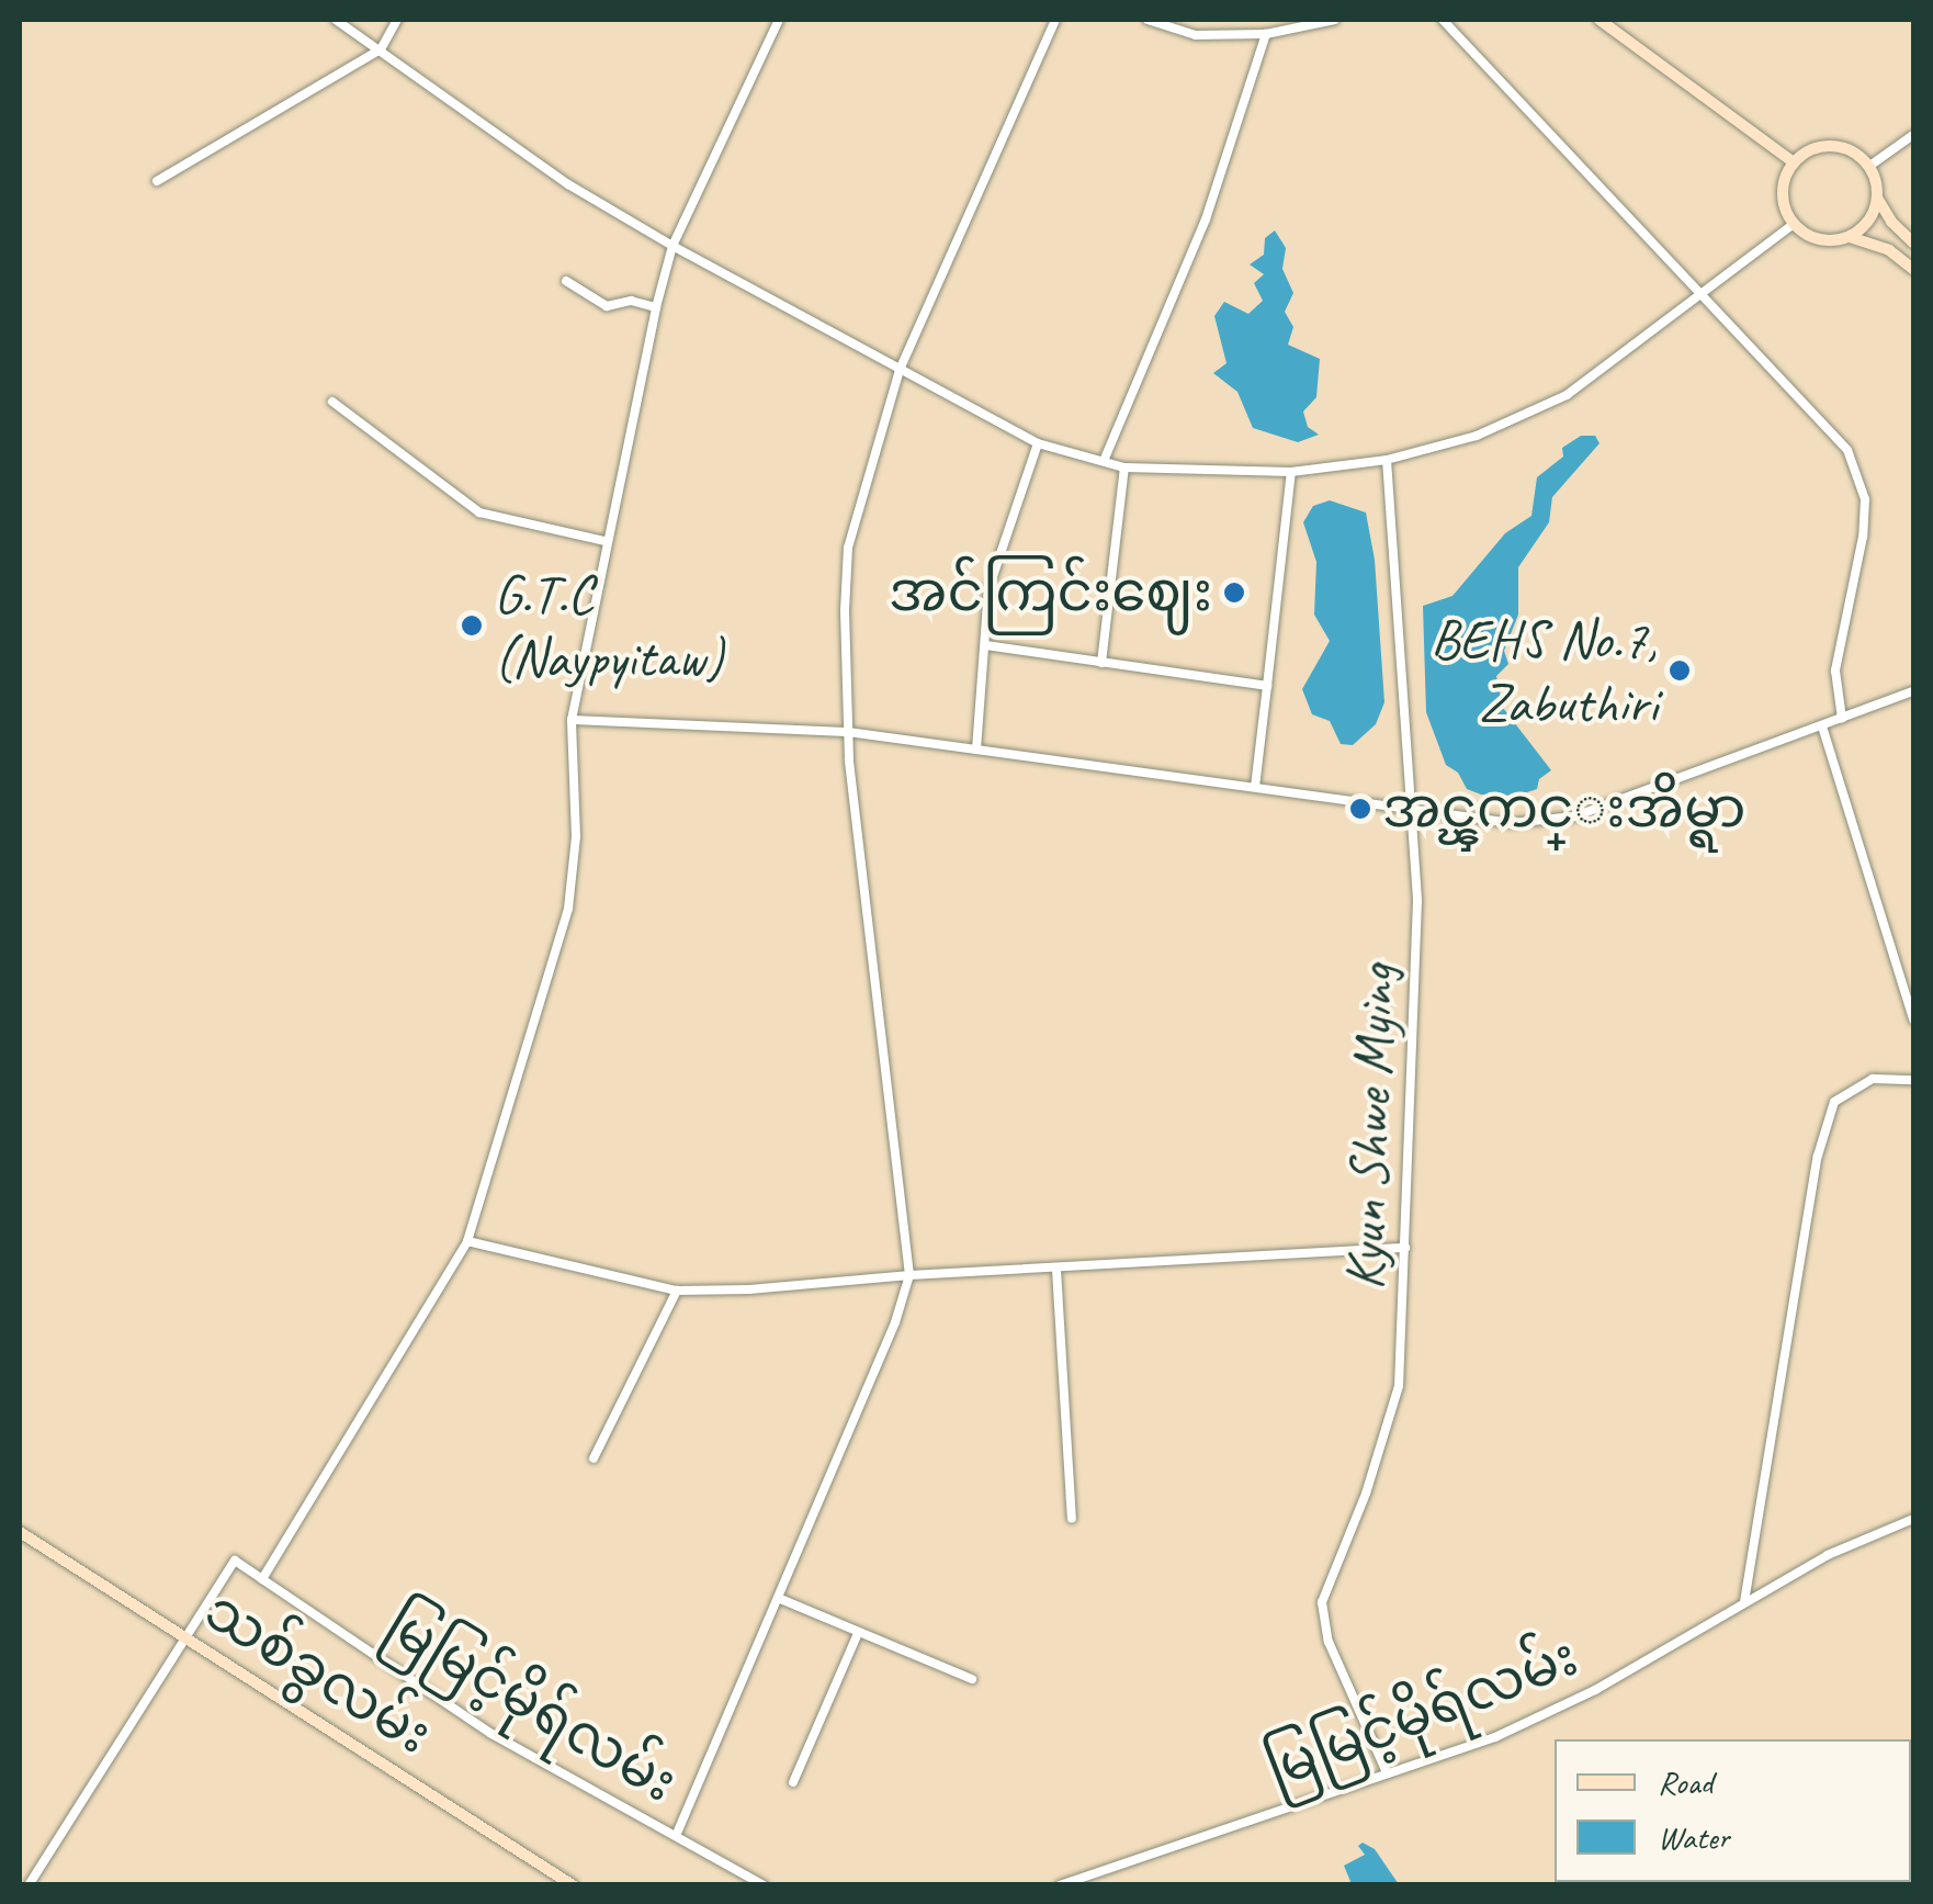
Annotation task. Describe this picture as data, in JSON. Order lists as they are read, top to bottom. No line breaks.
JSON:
{"streets":{"main road":["သစ်ခွလမ်း"],"street":["Kyun Shwe Mying","မြမြင့်မိုရ်လမ်း"]},"crossings":[["Kyun Shwe Mying","မြမြင့်မိုရ်လမ်း"]],"places":["အင်ကြင်းဈေး","G.T.C (Naypyitaw)","BEHS No.7, Zabuthiri","အင္ၾကင္းအိမ္ရာ"],"legend":["Road","Water"]}
